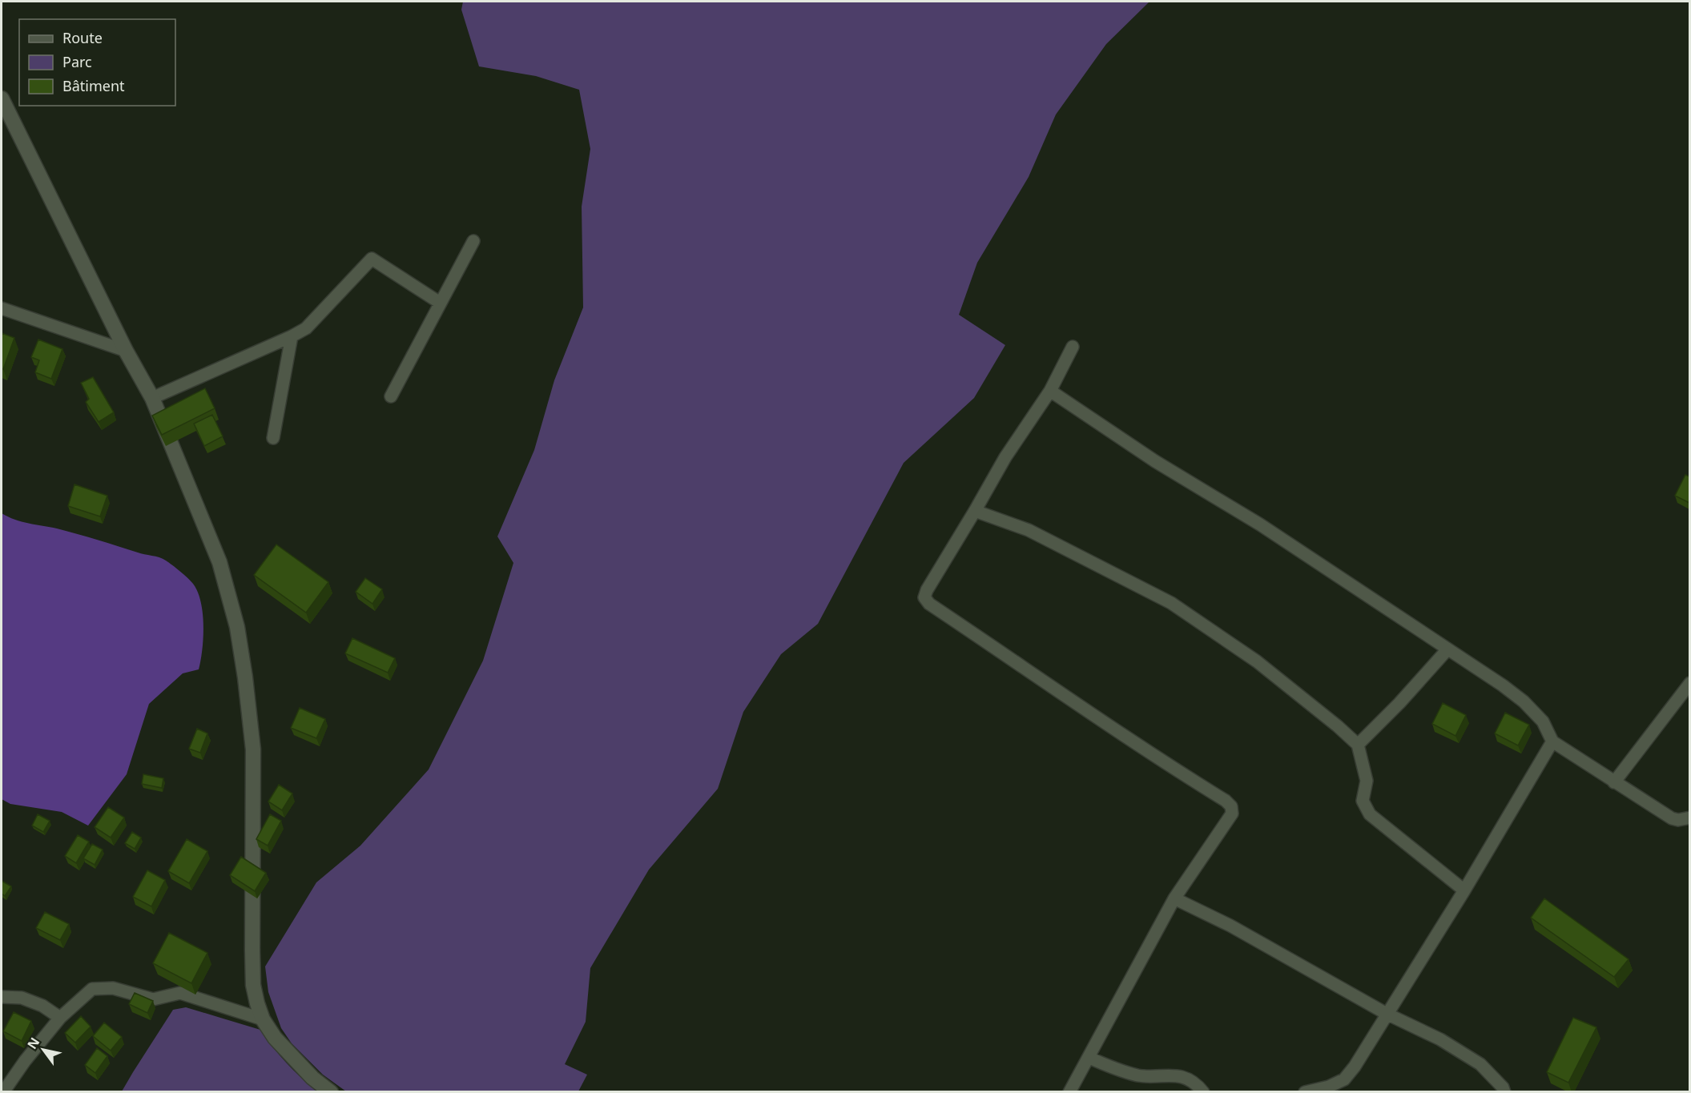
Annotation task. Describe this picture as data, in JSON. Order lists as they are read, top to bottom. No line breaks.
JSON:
{"legend":["Route","Parc","Bâtiment"],"north":"top left"}
